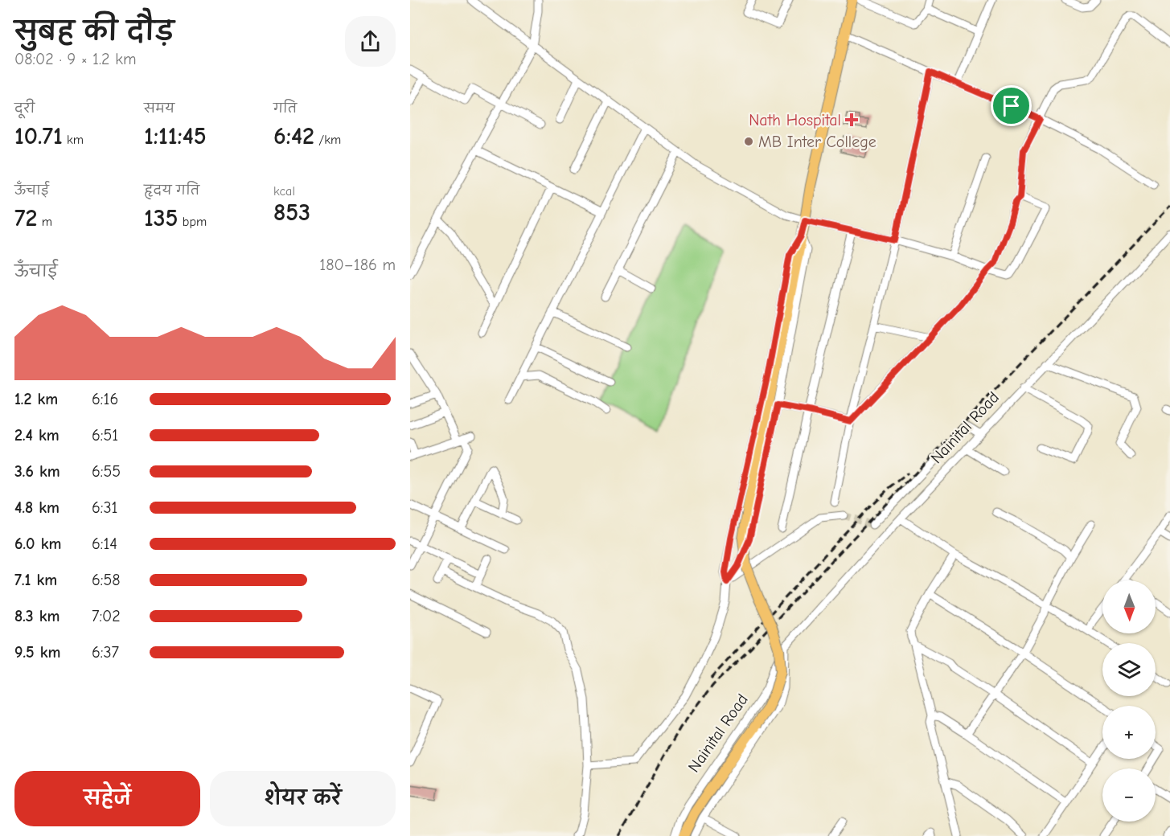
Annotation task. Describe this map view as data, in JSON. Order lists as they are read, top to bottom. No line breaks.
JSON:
{"streets":{"main road":["Nainital Road"]},"places":{"health":["Nath Hospital"],"other":["MB Inter College"]},"north":"bottom","page":{"heading":["सुबह की दौड़","08:02 · 9 × 1.2 km"],"stats":[["दूरी","10.71 km"],["समय","1:11:45"],["गति","6:42 /km"],["ऊँचाई","72 m"],["हृदय गति","135 bpm"],["kcal","853"]],"chart":["ऊँचाई","180–186 m"],"list":[{"name":"1.2 km","note":"6:16"},{"name":"2.4 km","note":"6:51"},{"name":"3.6 km","note":"6:55"},{"name":"4.8 km","note":"6:31"},{"name":"6.0 km","note":"6:14"},{"name":"7.1 km","note":"6:58"},{"name":"8.3 km","note":"7:02"},{"name":"9.5 km","note":"6:37"}],"map_buttons":["+","−"],"buttons":["सहेजें","शेयर करें"]}}
